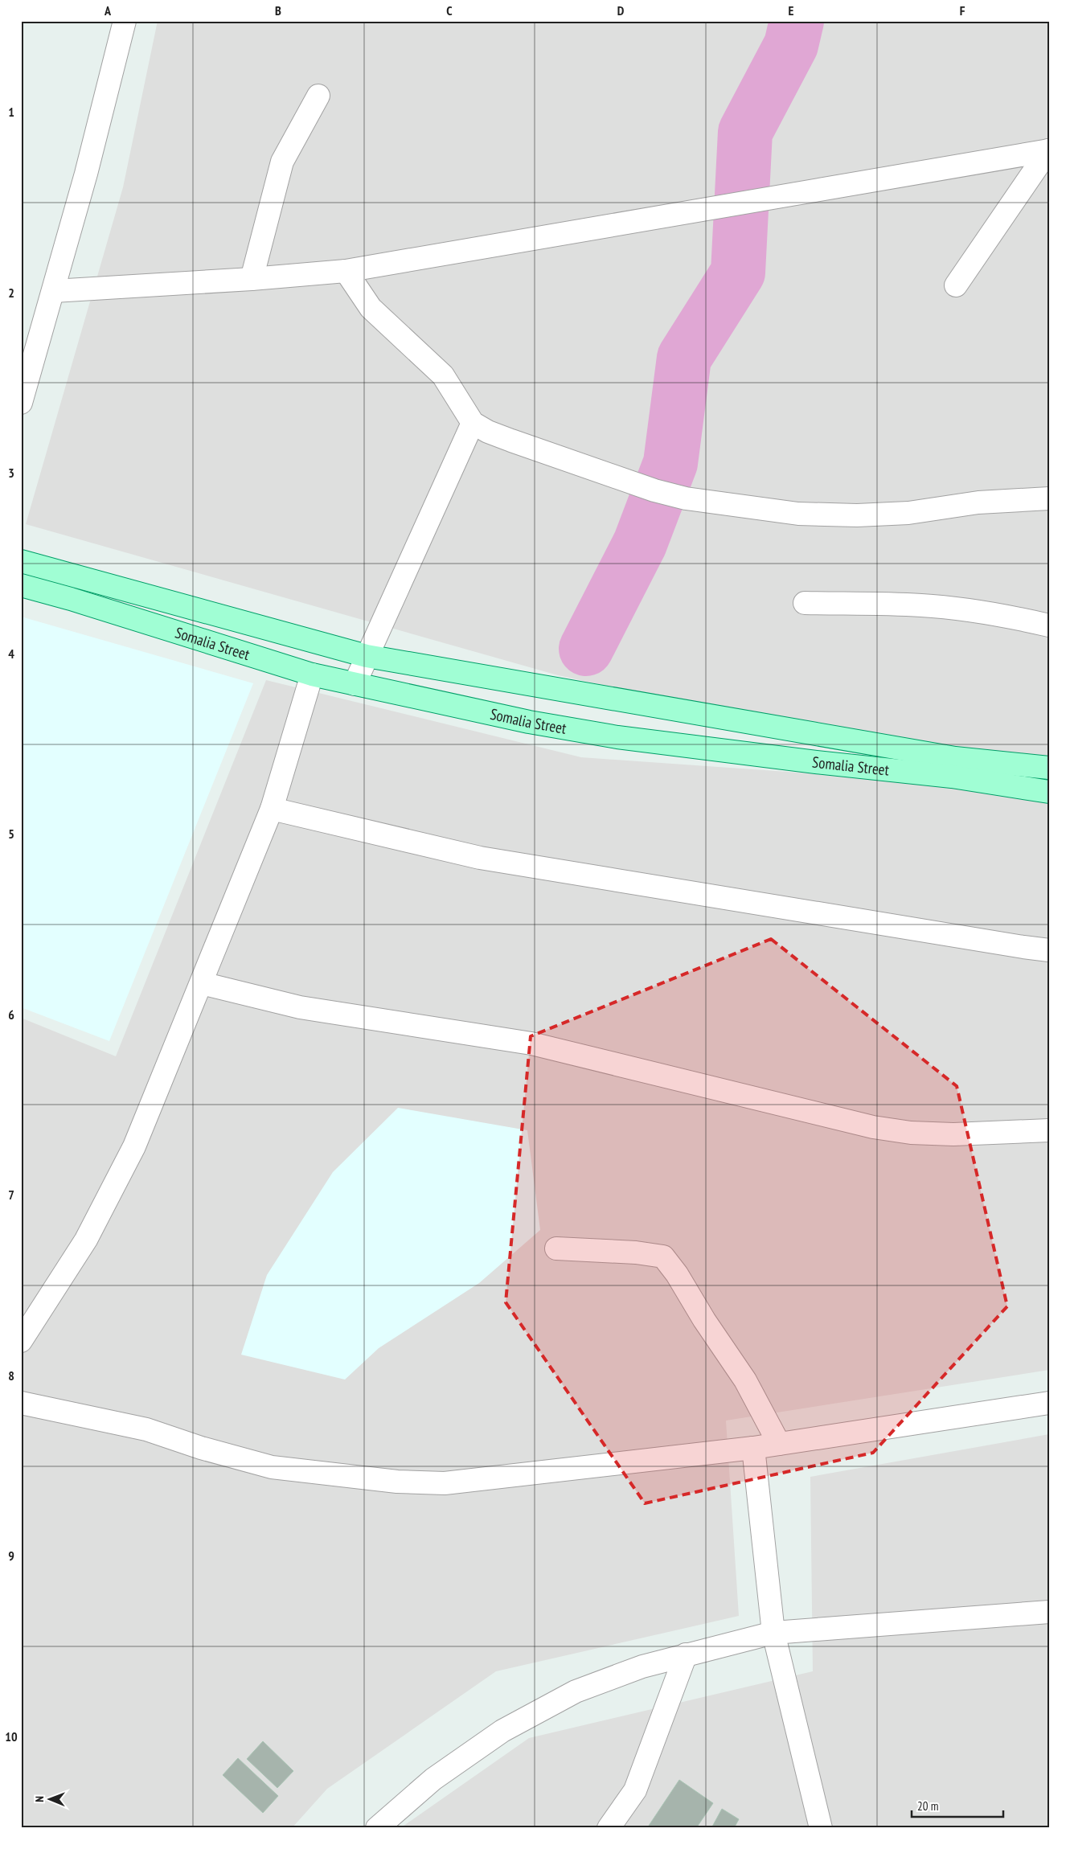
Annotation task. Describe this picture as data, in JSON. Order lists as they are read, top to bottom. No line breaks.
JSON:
{"streets":{"main road":["Somalia Street"]},"scale_bar":"20 m","north":"left","grid":{"columns":["A","B","C","D","E","F"],"rows":["1","2","3","4","5","6","7","8","9","10"]}}
